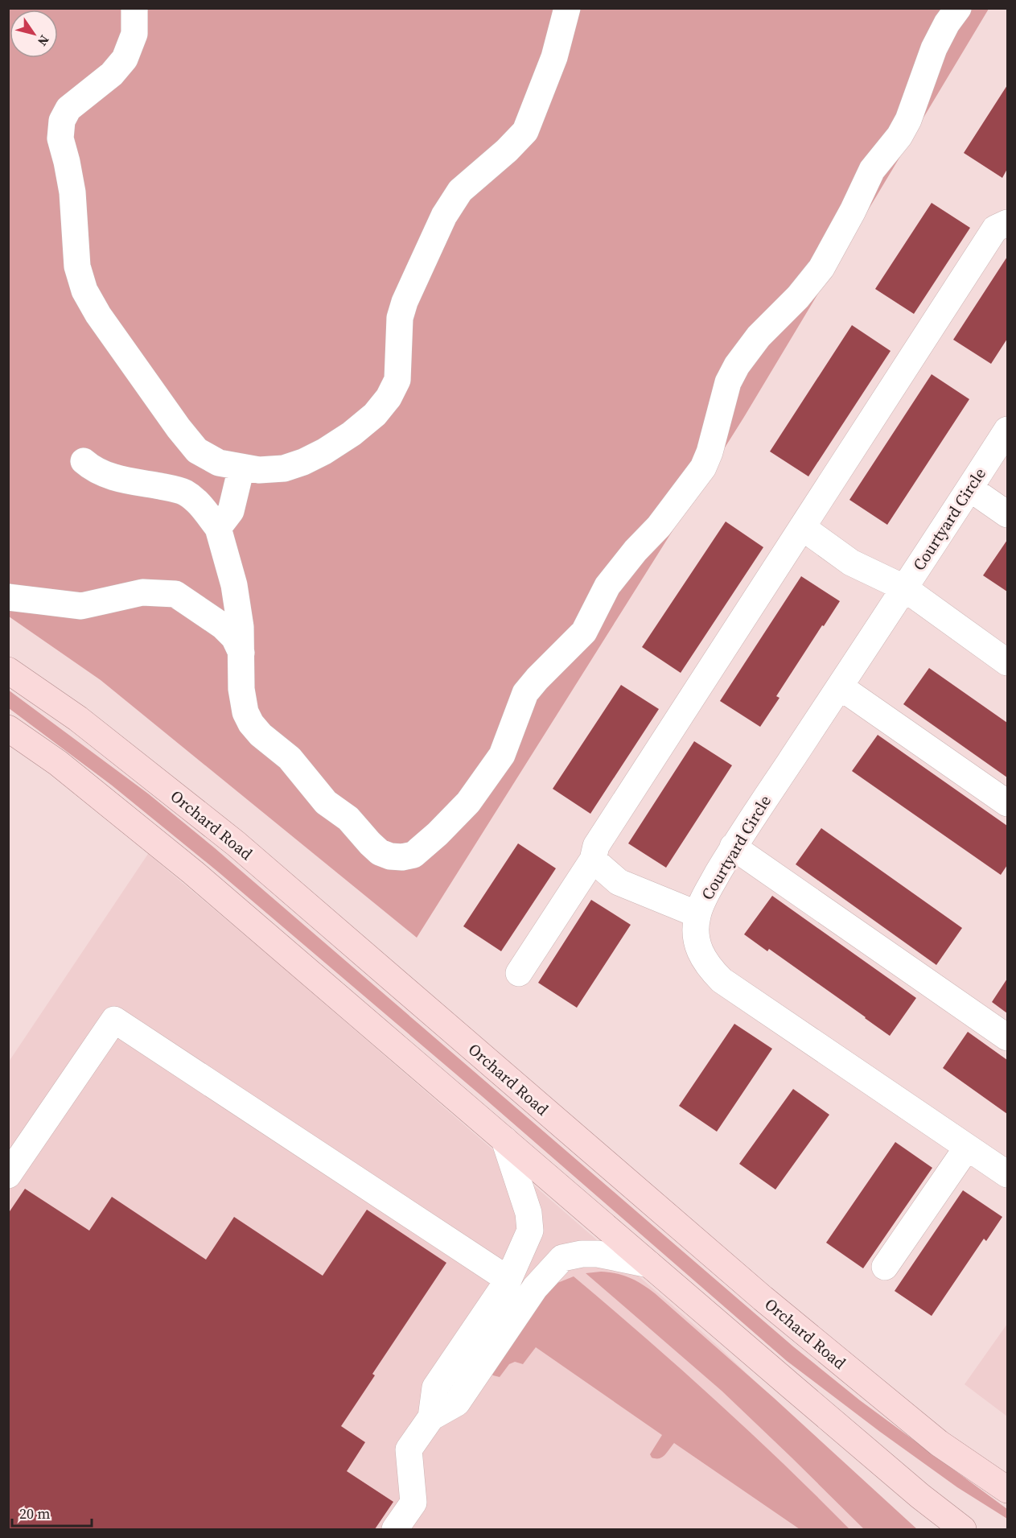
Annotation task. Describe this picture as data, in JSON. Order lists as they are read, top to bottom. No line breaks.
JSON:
{"streets":{"main road":["Orchard Road"],"street":["Courtyard Circle"]},"scale_bar":"20 m","north":"bottom right"}
